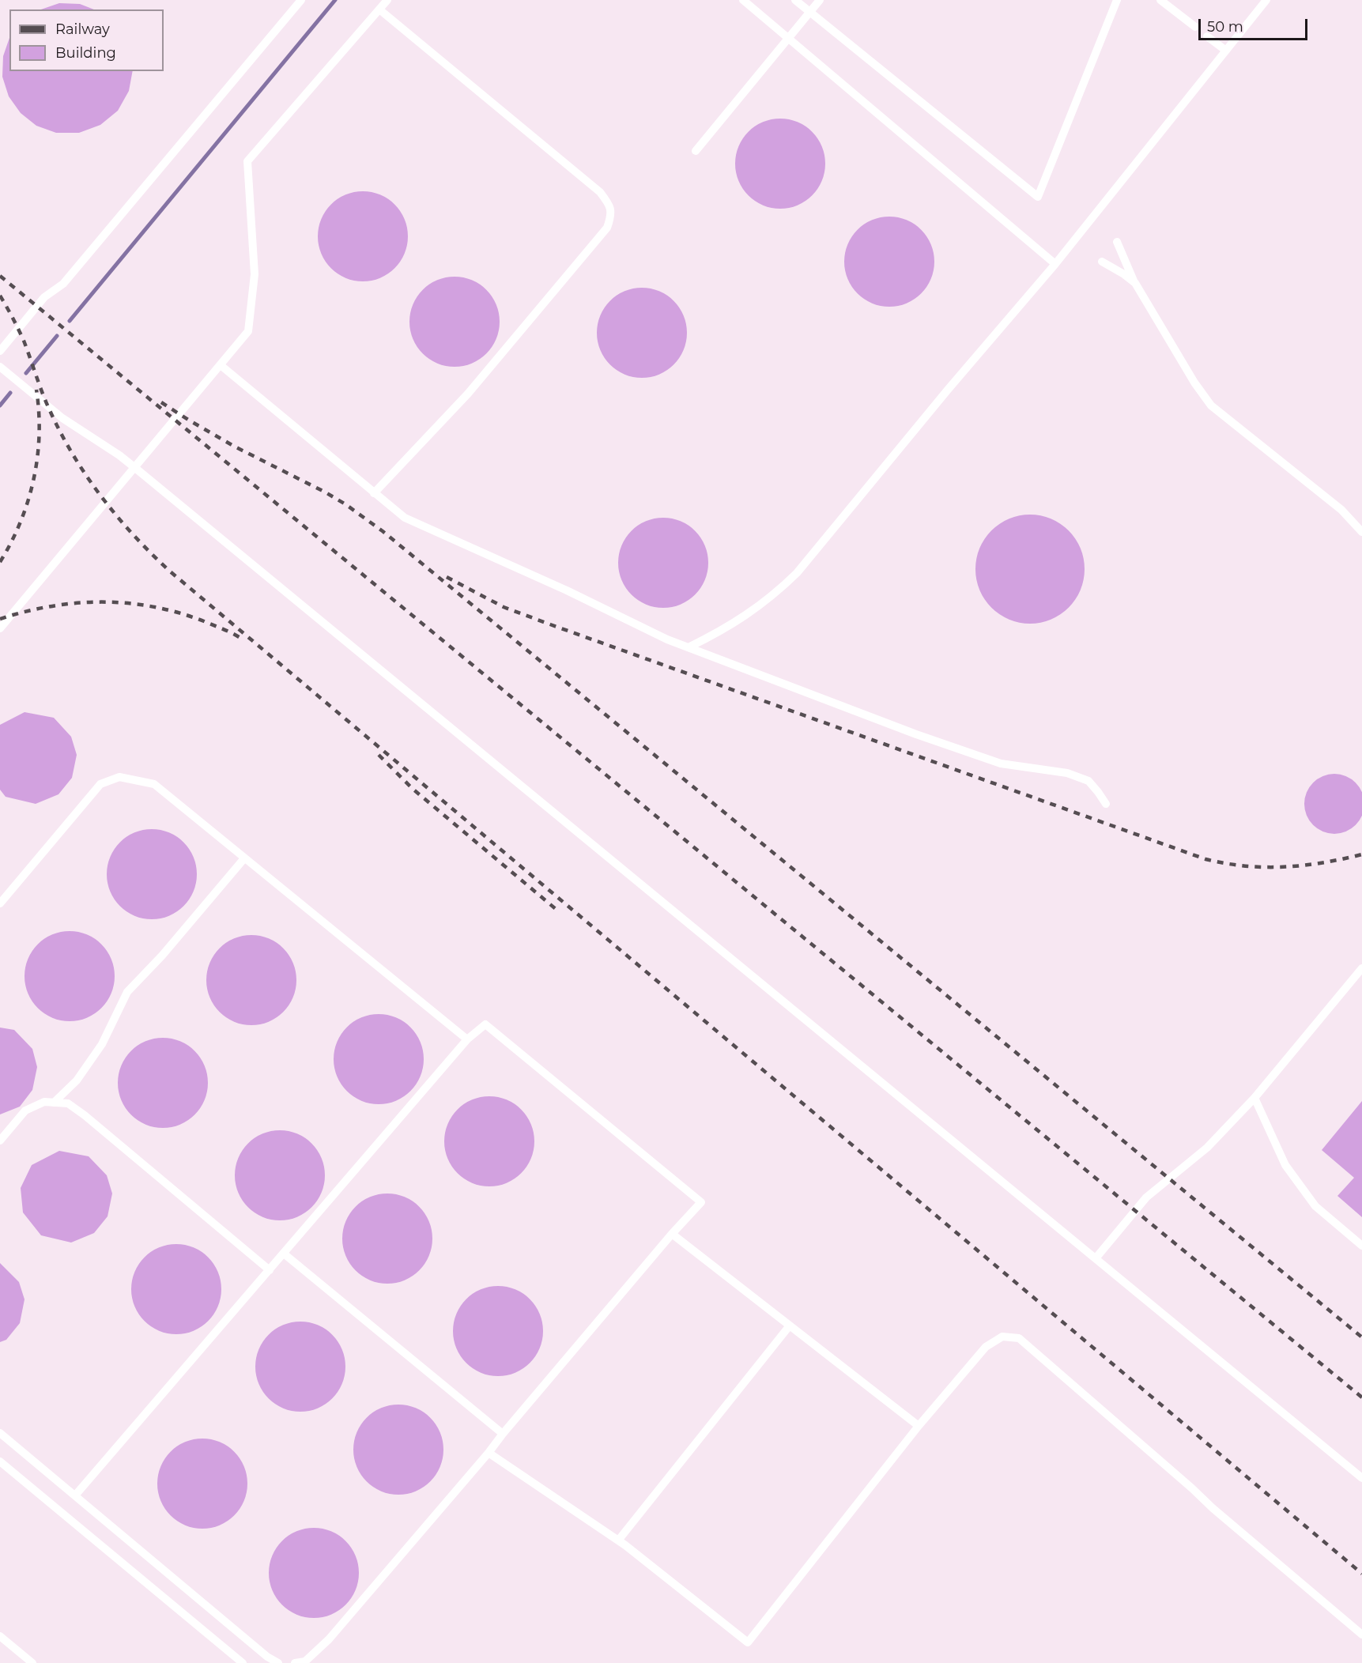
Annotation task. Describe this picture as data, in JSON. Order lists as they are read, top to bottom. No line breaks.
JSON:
{"legend":["Railway","Building"],"scale_bar":"50 m"}
